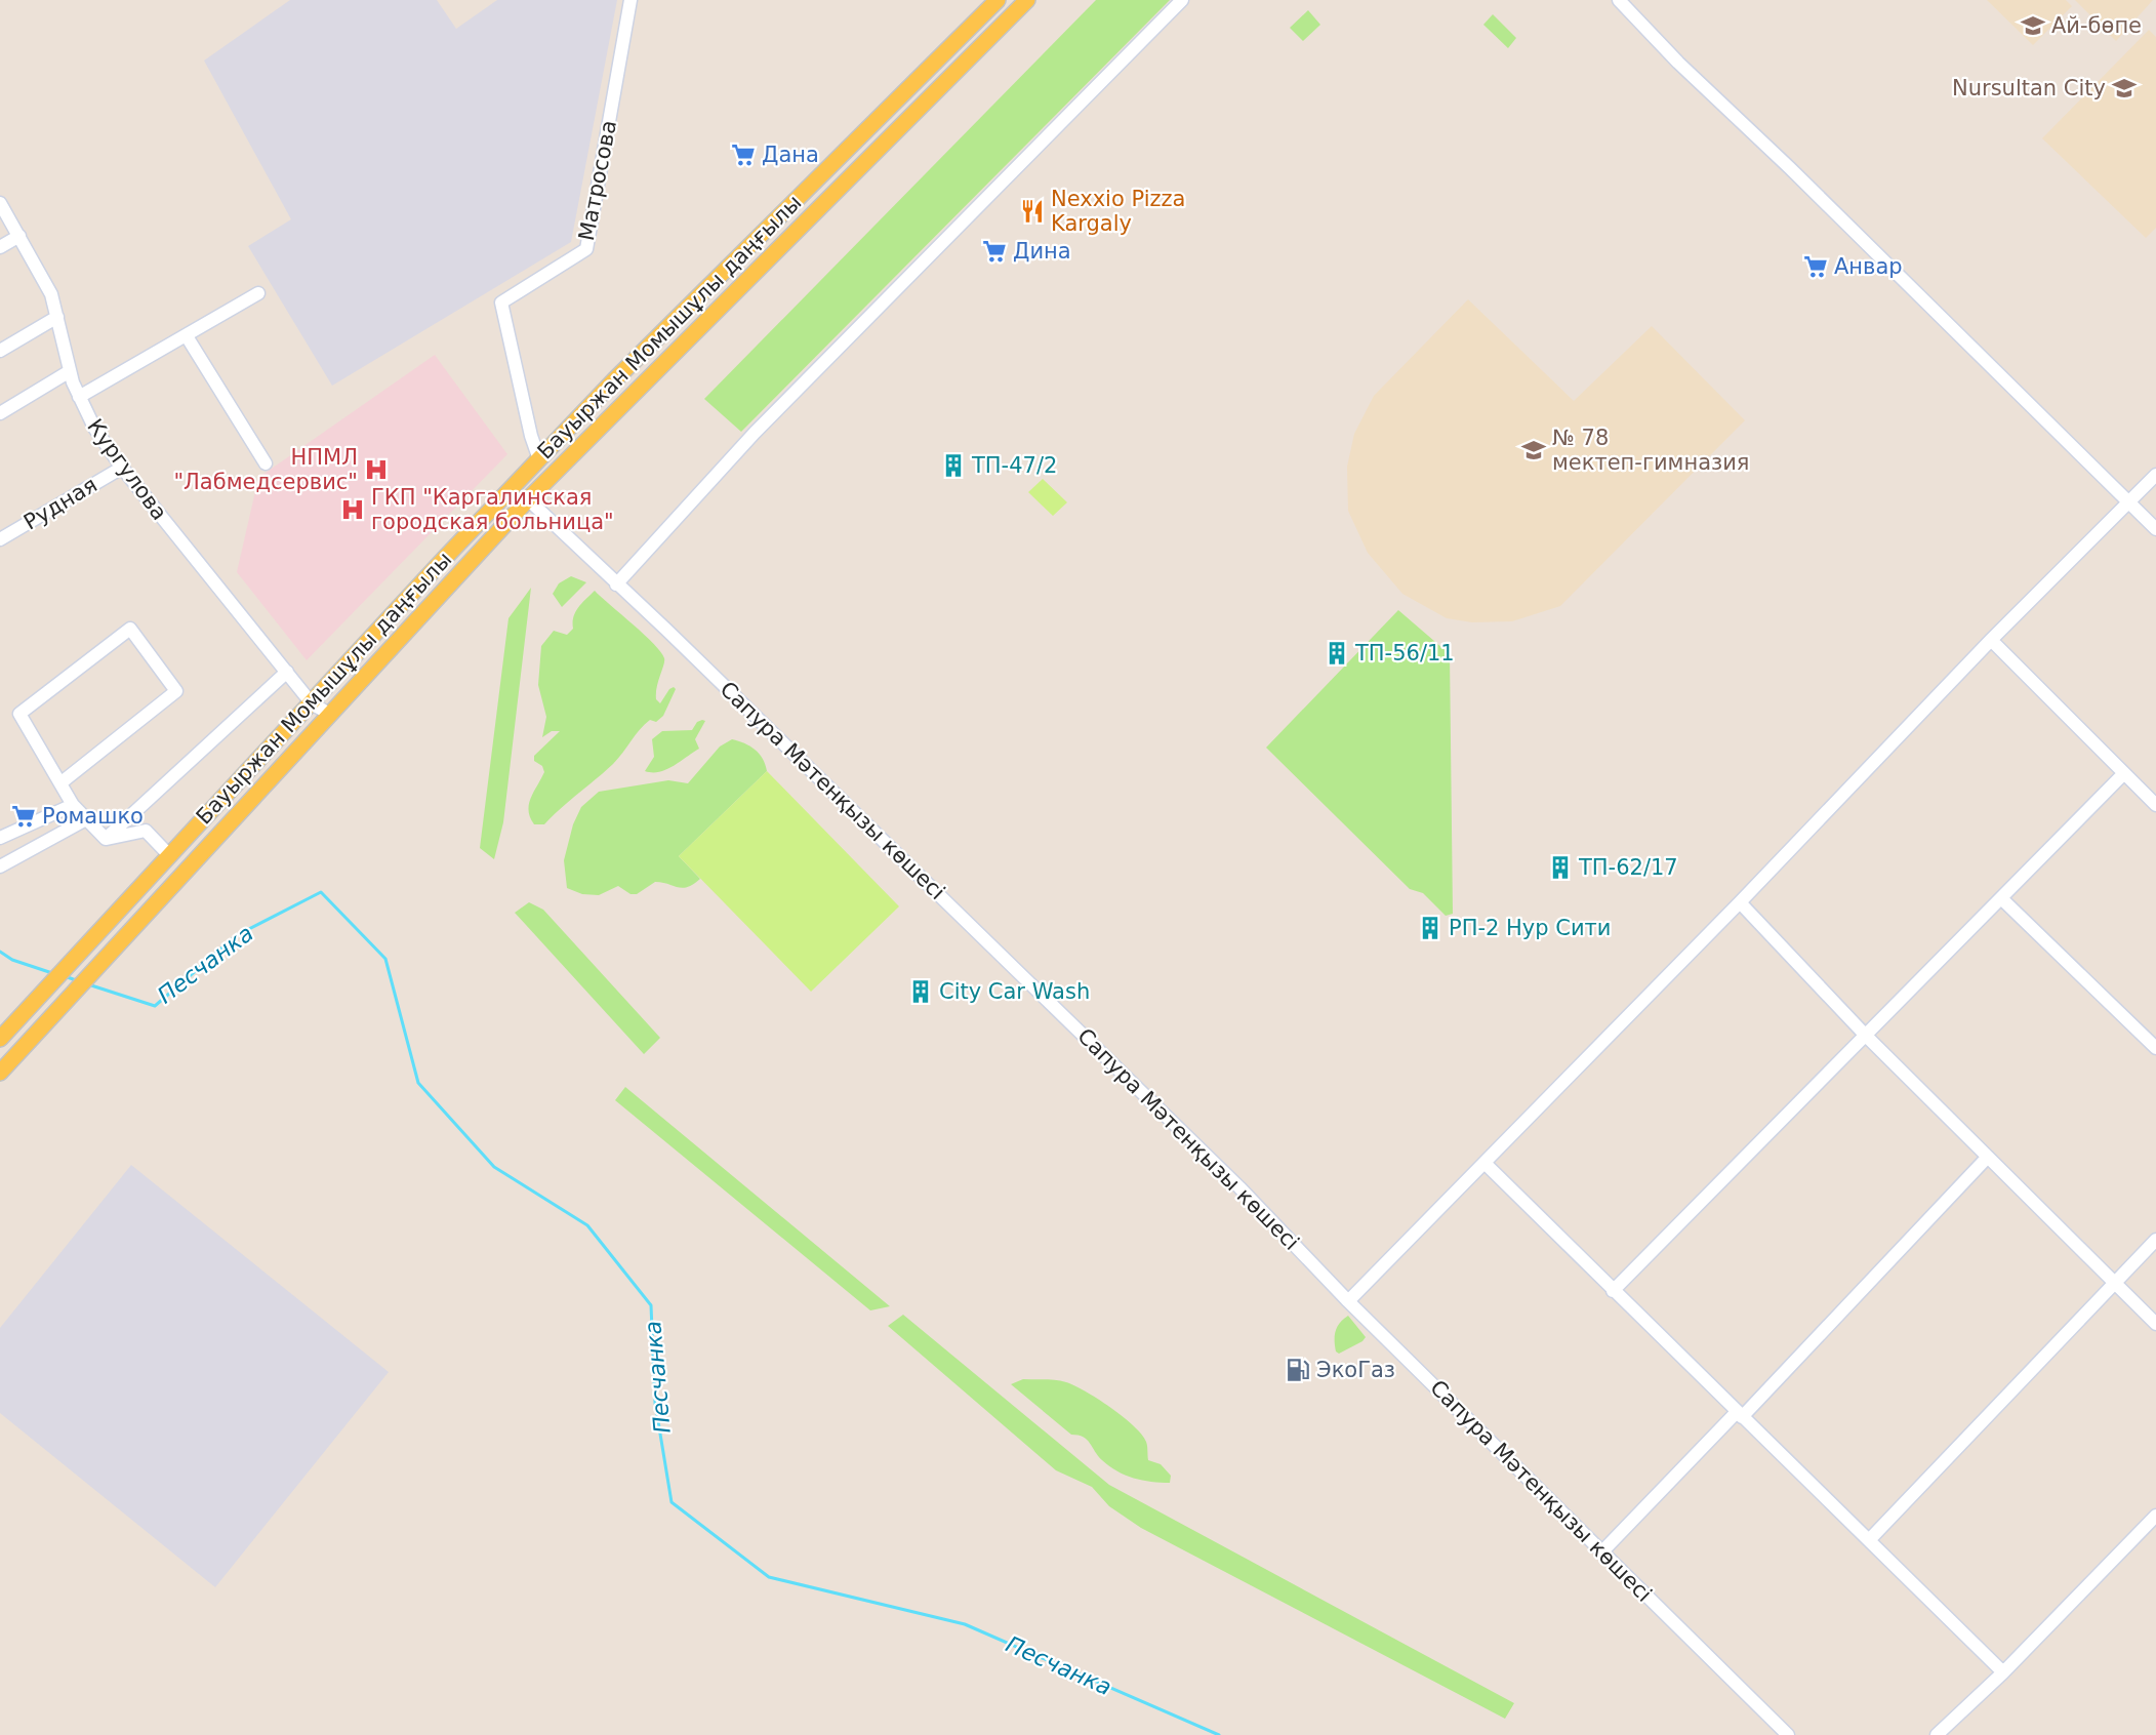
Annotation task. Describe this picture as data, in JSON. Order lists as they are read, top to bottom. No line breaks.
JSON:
{"streets":{"main road":["Бауыржан Момышұлы даңғылы"],"street":["Матросова","Кургулова","Рудная","Сапура Мәтенқызы көшесі"]},"crossings":[["Матросова","Бауыржан Момышұлы даңғылы"],["Бауыржан Момышұлы даңғылы","Кургулова"],["Бауыржан Момышұлы даңғылы","Сапура Мәтенқызы көшесі"],["Кургулова","Рудная"]],"water":["Песчанка"],"places":{"school or university":["Ай-бөпе","Nursultan City","№ 78 мектеп-гимназия"],"supermarket":["Дана","Дина","Анвар","Ромашко"],"restaurant":["Nexxio Pizza Kargaly"],"building":["ТП-47/2","ТП-56/11","ТП-62/17","РП-2 Нур Сити","City Car Wash"],"hospital":["НПМЛ \"Лабмедсервис\"","ГКП \"Каргалинская городская больница\""],"fuel station":["ЭкоГаз"]}}
